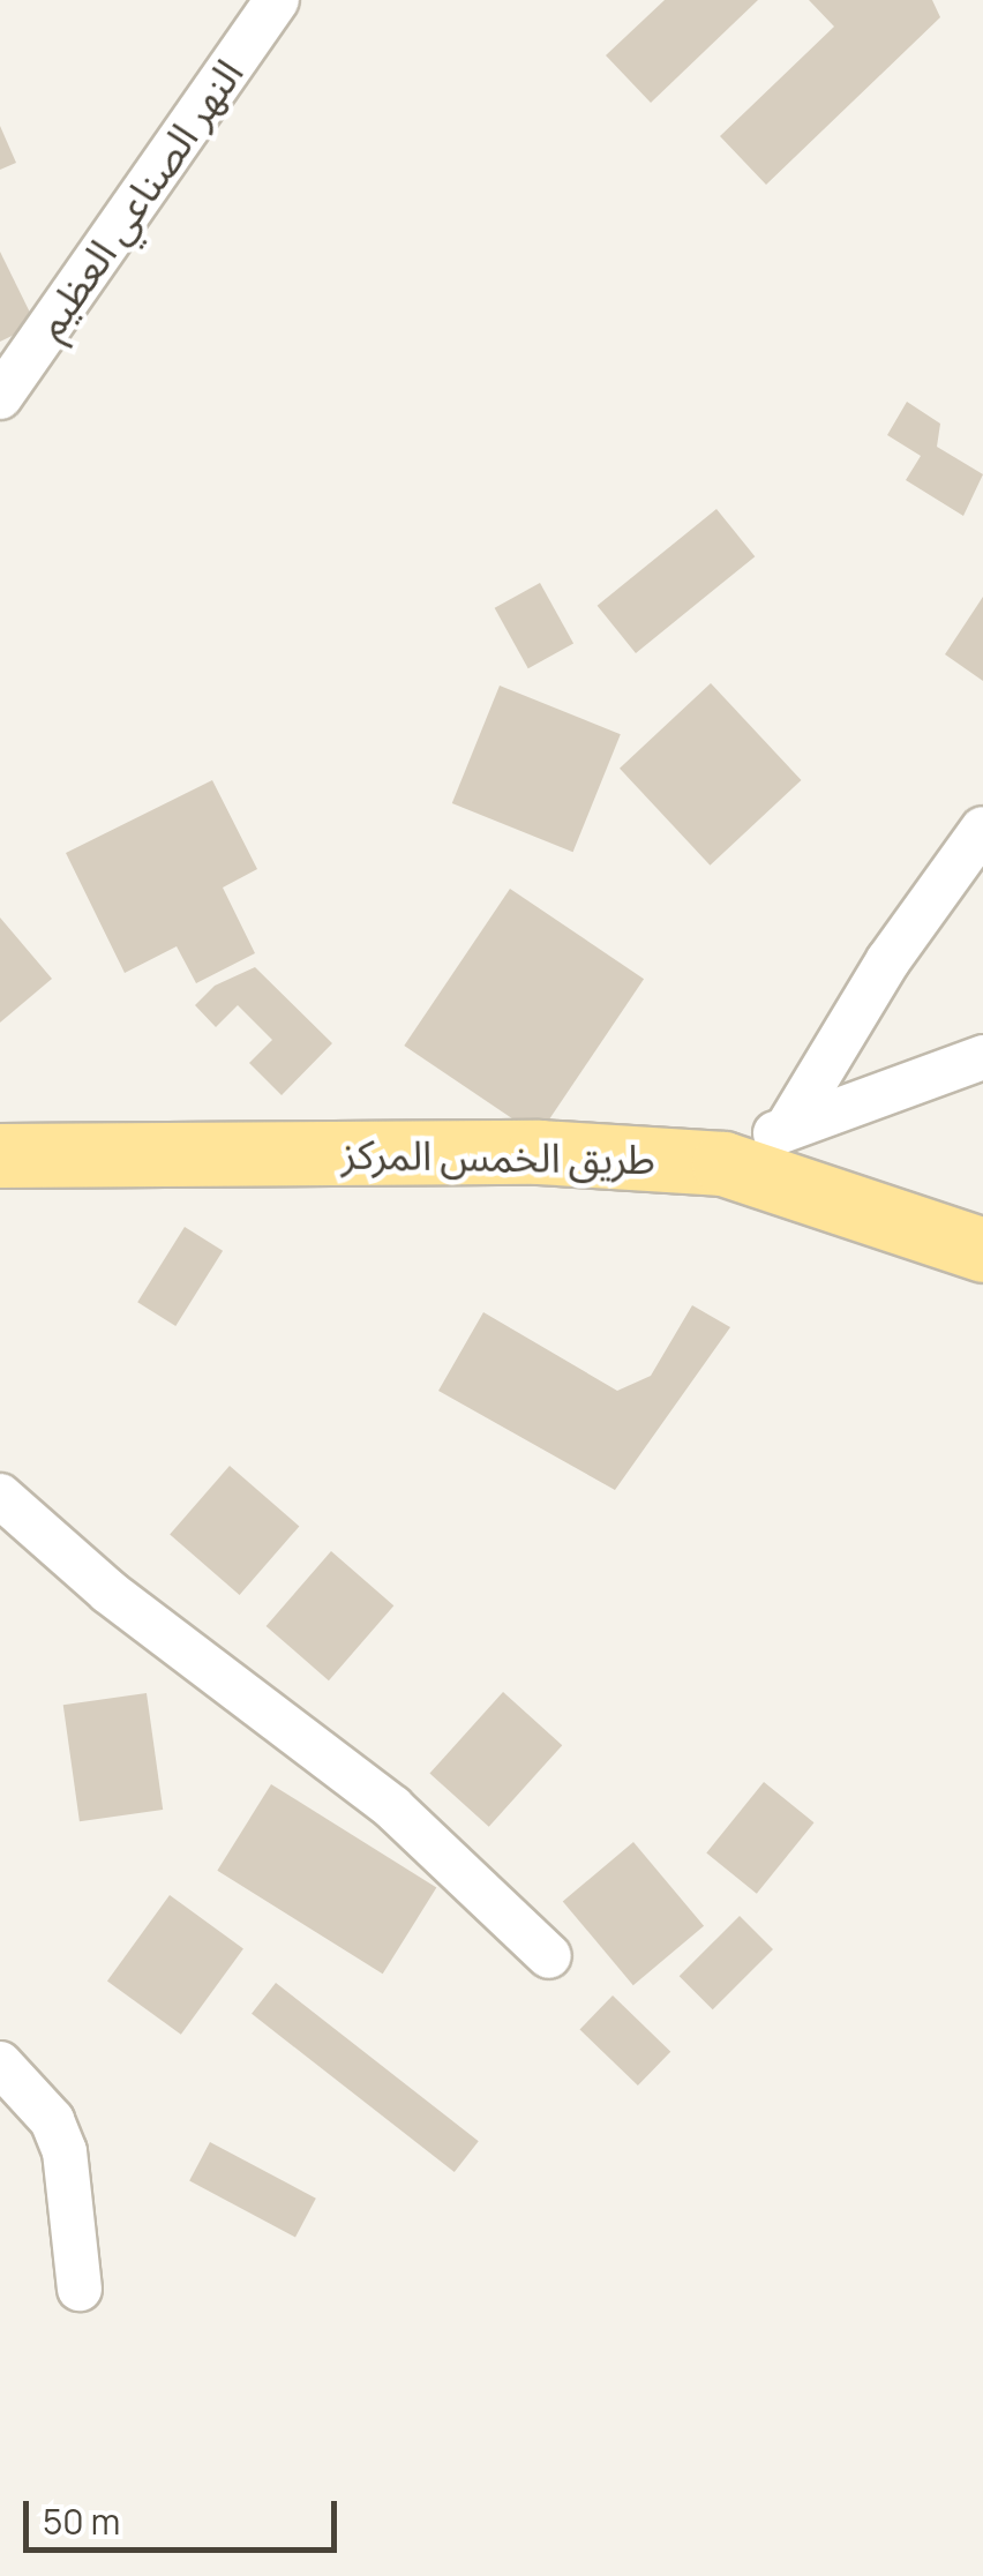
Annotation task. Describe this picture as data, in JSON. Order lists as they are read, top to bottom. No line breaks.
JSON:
{"streets":{"main road":["طريق الخمس المركز"],"street":["النهر الصناعي العظيم"]},"scale_bar":"50 m"}
